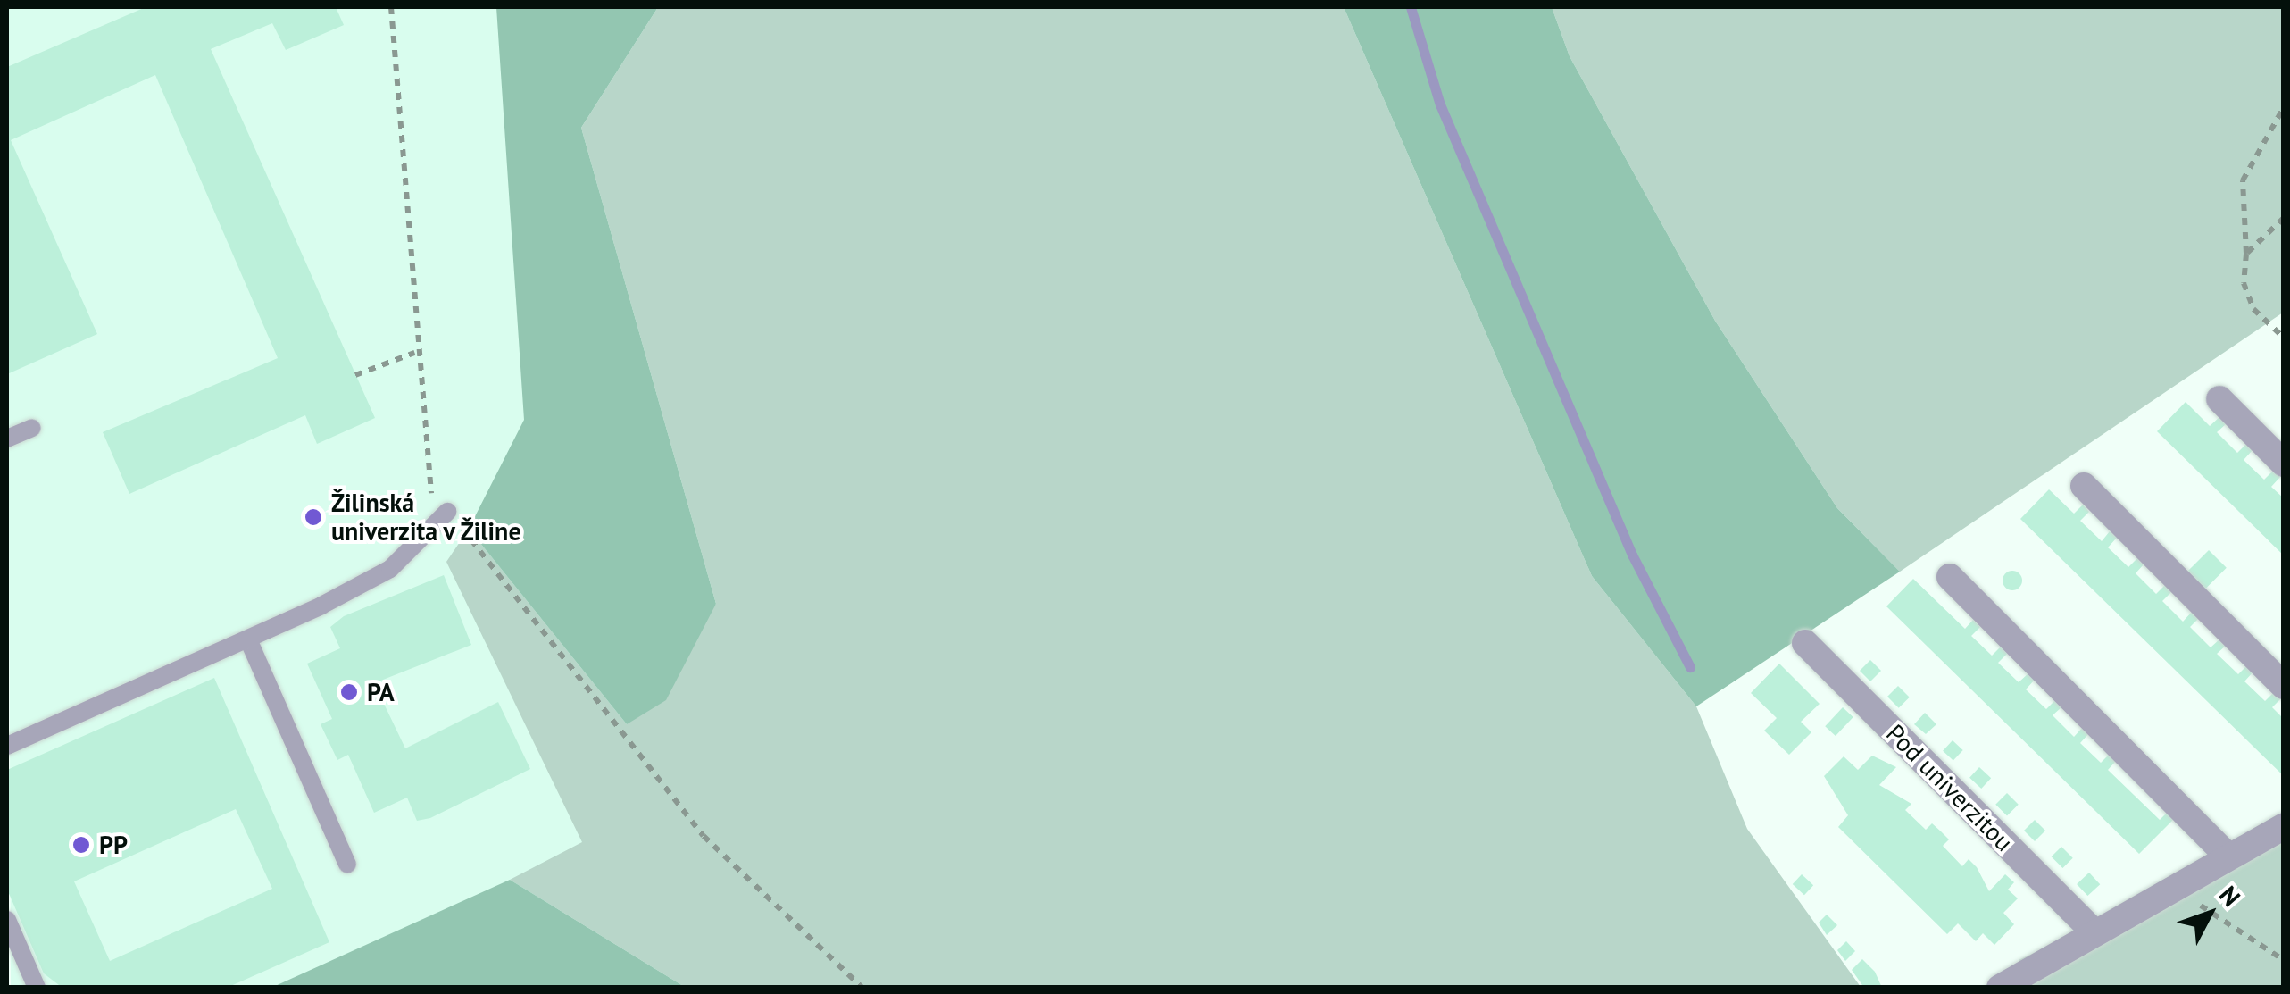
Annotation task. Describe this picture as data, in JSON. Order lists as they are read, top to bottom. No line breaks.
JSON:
{"streets":{"street":["Pod univerzitou"]},"places":["Žilinská univerzita v Žiline","PA","PP"],"north":"top right"}
